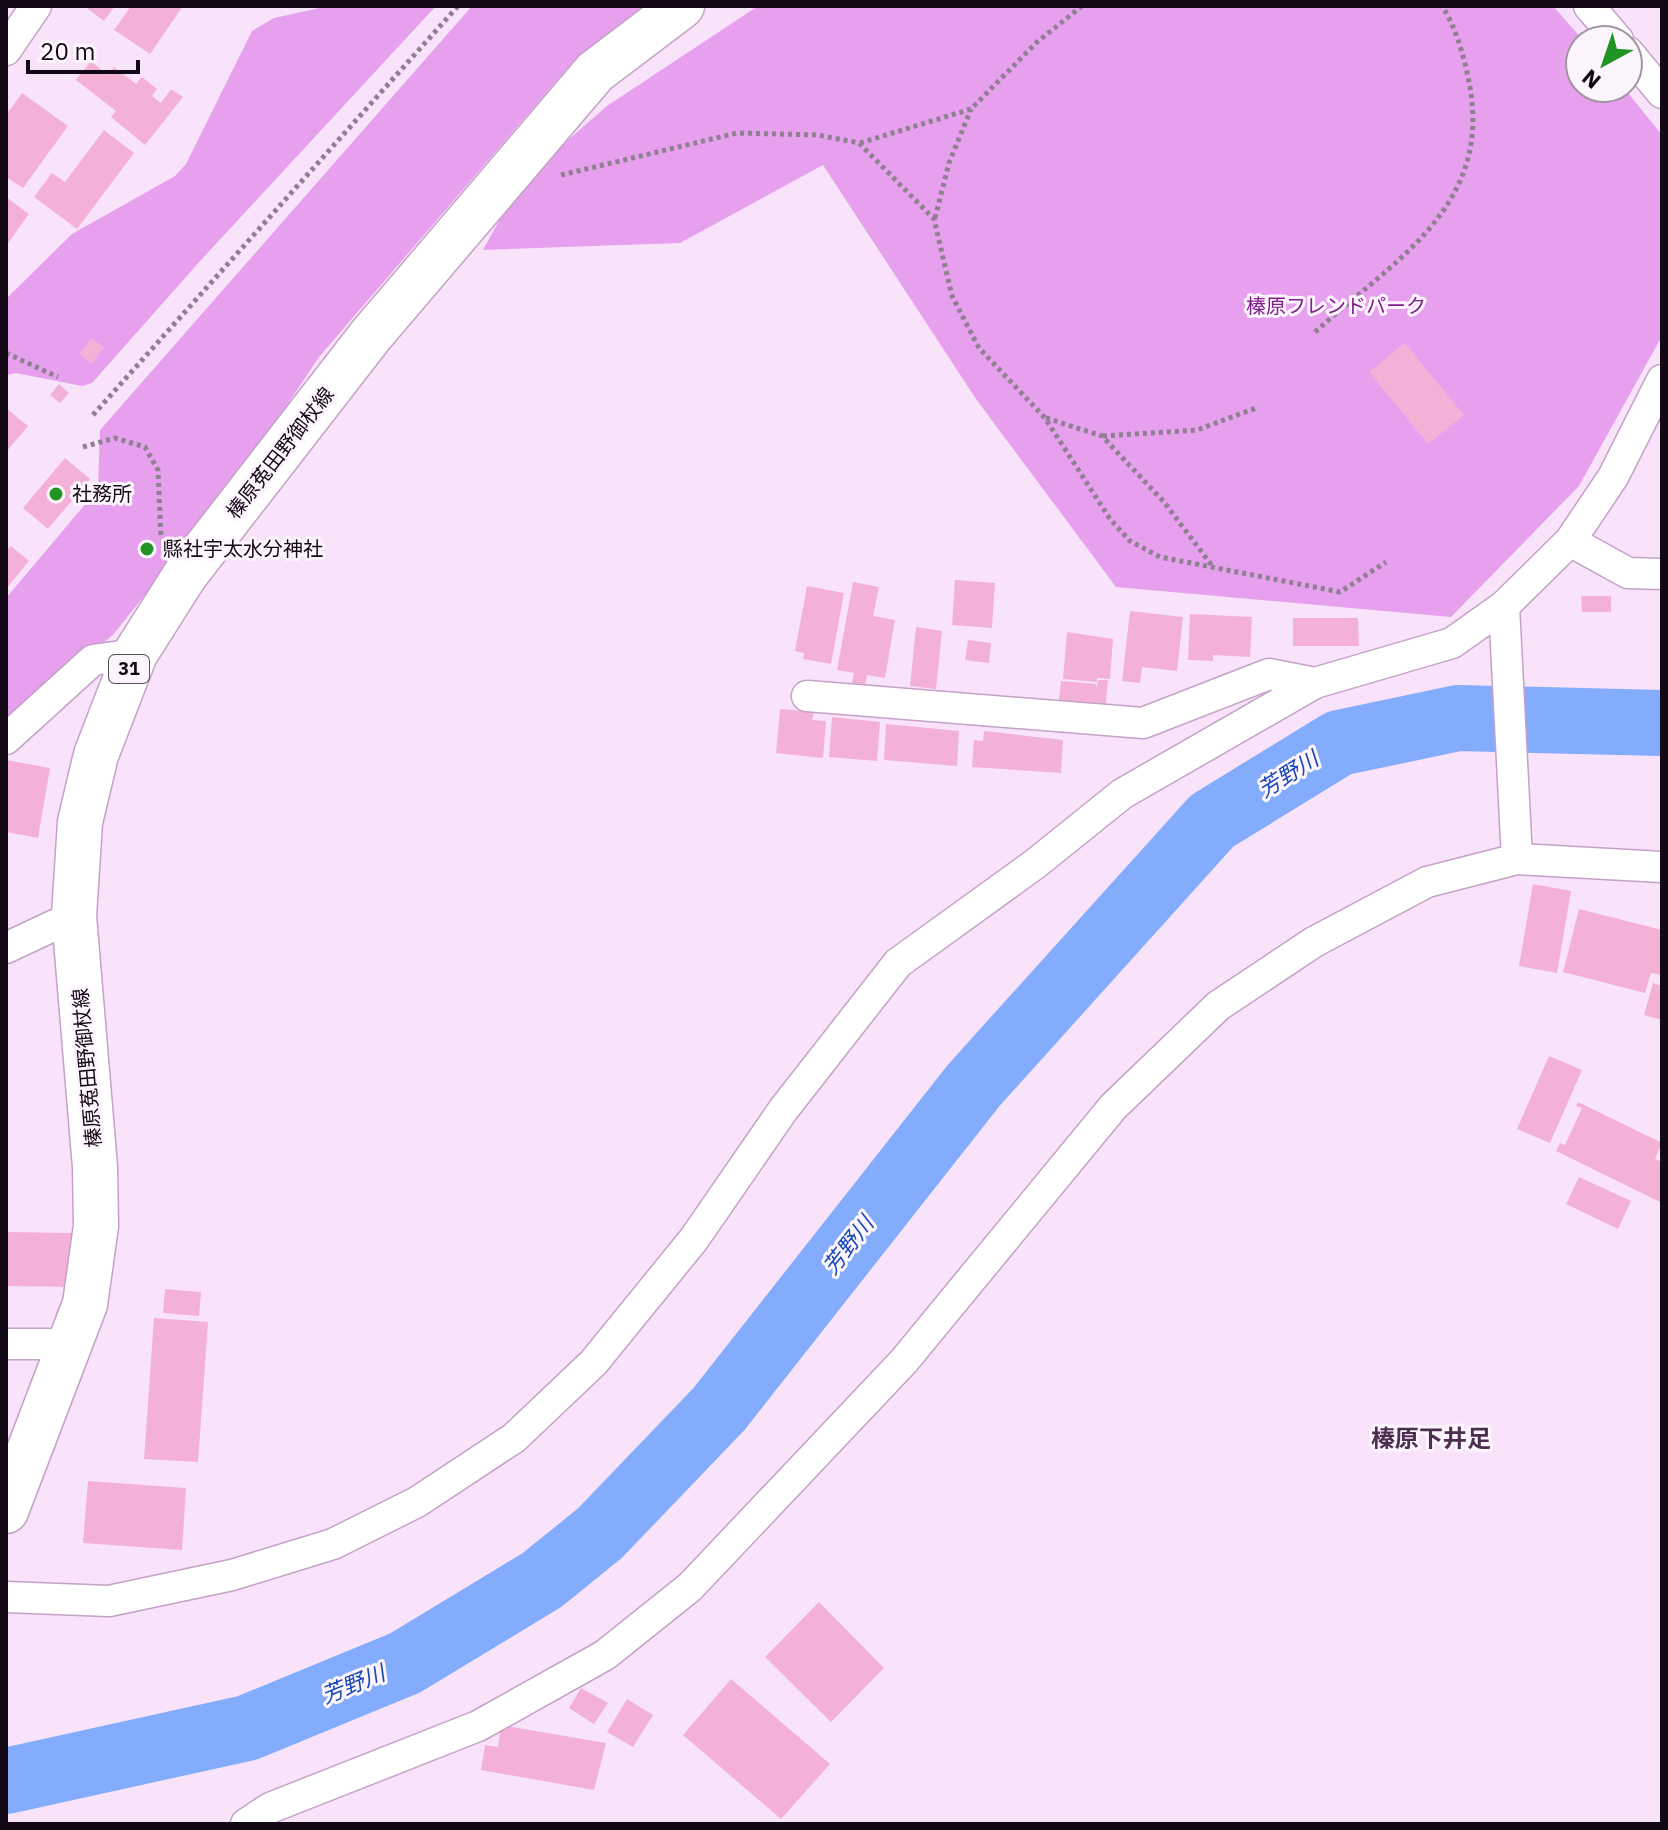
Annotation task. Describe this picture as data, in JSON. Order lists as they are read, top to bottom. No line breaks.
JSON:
{"streets":{"main road":["榛原菟田野御杖線","31"]},"districts":["榛原下井足"],"water":["芳野川"],"parks":["榛原フレンドパーク"],"places":["社務所","縣社宇太水分神社"],"scale_bar":"20 m","north":"bottom left"}
